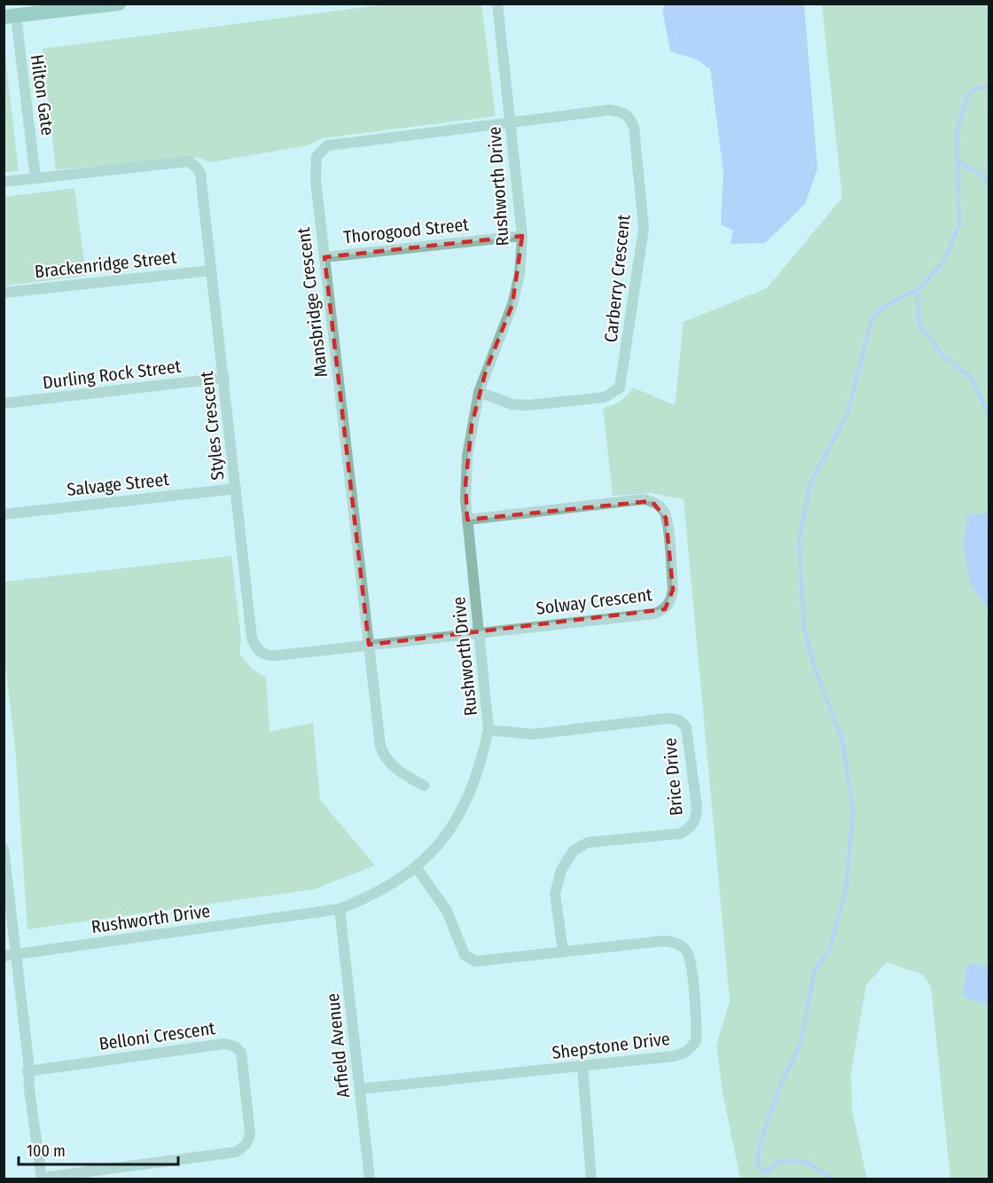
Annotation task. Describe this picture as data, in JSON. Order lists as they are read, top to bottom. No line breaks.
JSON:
{"streets":{"street":["Hilton Gate","Rushworth Drive","Thorogood Street","Brackenridge Street","Carberry Crescent","Mansbridge Crescent","Durling Rock Street","Styles Crescent","Salvage Street","Solway Crescent","Brice Drive","Belloni Crescent","Arfield Avenue","Shepstone Drive"]},"crossings":[["Hilton Gate","Styles Crescent"],["Rushworth Drive","Thorogood Street"],["Rushworth Drive","Carberry Crescent"],["Rushworth Drive","Mansbridge Crescent"],["Rushworth Drive","Styles Crescent"],["Rushworth Drive","Solway Crescent"],["Rushworth Drive","Brice Drive"],["Rushworth Drive","Arfield Avenue"],["Rushworth Drive","Shepstone Drive"],["Thorogood Street","Mansbridge Crescent"],["Brackenridge Street","Styles Crescent"],["Carberry Crescent","Mansbridge Crescent"],["Mansbridge Crescent","Styles Crescent"],["Durling Rock Street","Styles Crescent"],["Styles Crescent","Salvage Street"],["Styles Crescent","Solway Crescent"],["Brice Drive","Shepstone Drive"],["Arfield Avenue","Shepstone Drive"]],"scale_bar":"100 m"}
